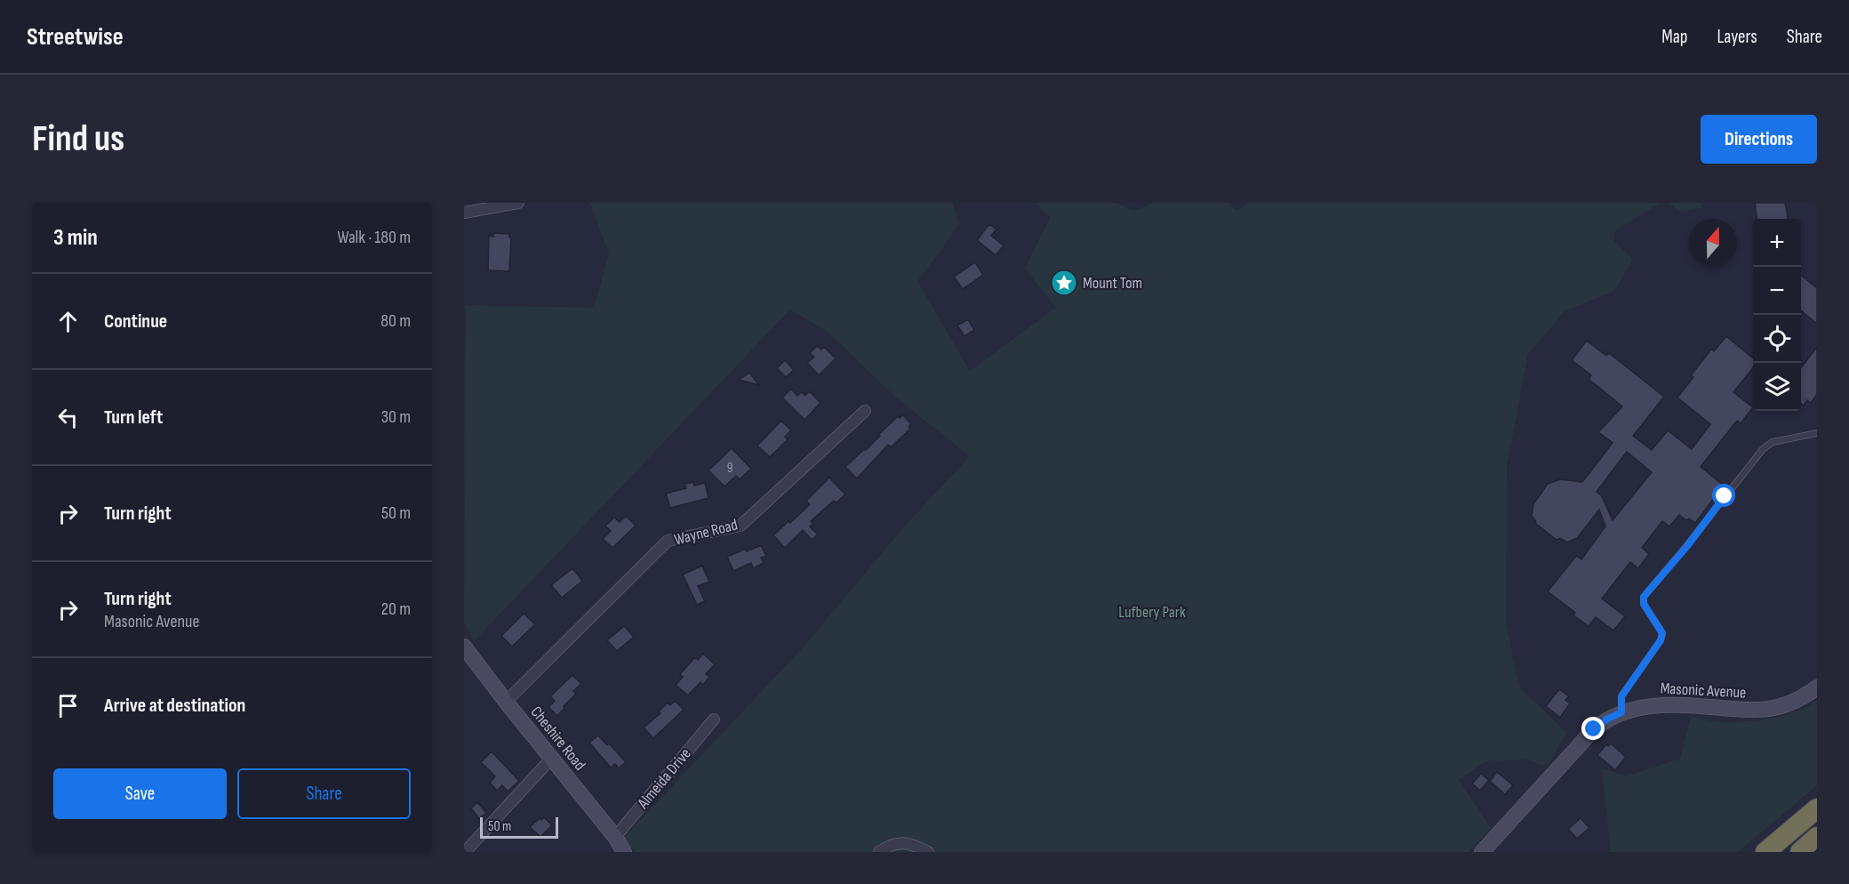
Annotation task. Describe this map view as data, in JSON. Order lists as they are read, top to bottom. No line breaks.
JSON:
{"streets":{"main road":["Masonic Avenue","Cheshire Road"],"street":["Wayne Road","Almeida Drive"]},"crossings":[["Wayne Road","Cheshire Road"],["Cheshire Road","Almeida Drive"]],"parks":["Lufbery Park"],"places":{"place":["Mount Tom"]},"house_numbers":["9"],"scale_bar":"50 m","north":"top","page":{"header":"Streetwise","nav":["Map","Layers","Share"],"buttons":["Directions",["Save","Share"]],"title":"Find us","heading":["3 min","Walk · 180 m"],"map_buttons":["+","−"],"list":[["Continue","80 m"],["Turn left","30 m"],["Turn right","50 m"],["Turn right","Masonic Avenue","20 m"],"Arrive at destination"],"scale":"50 m"}}
